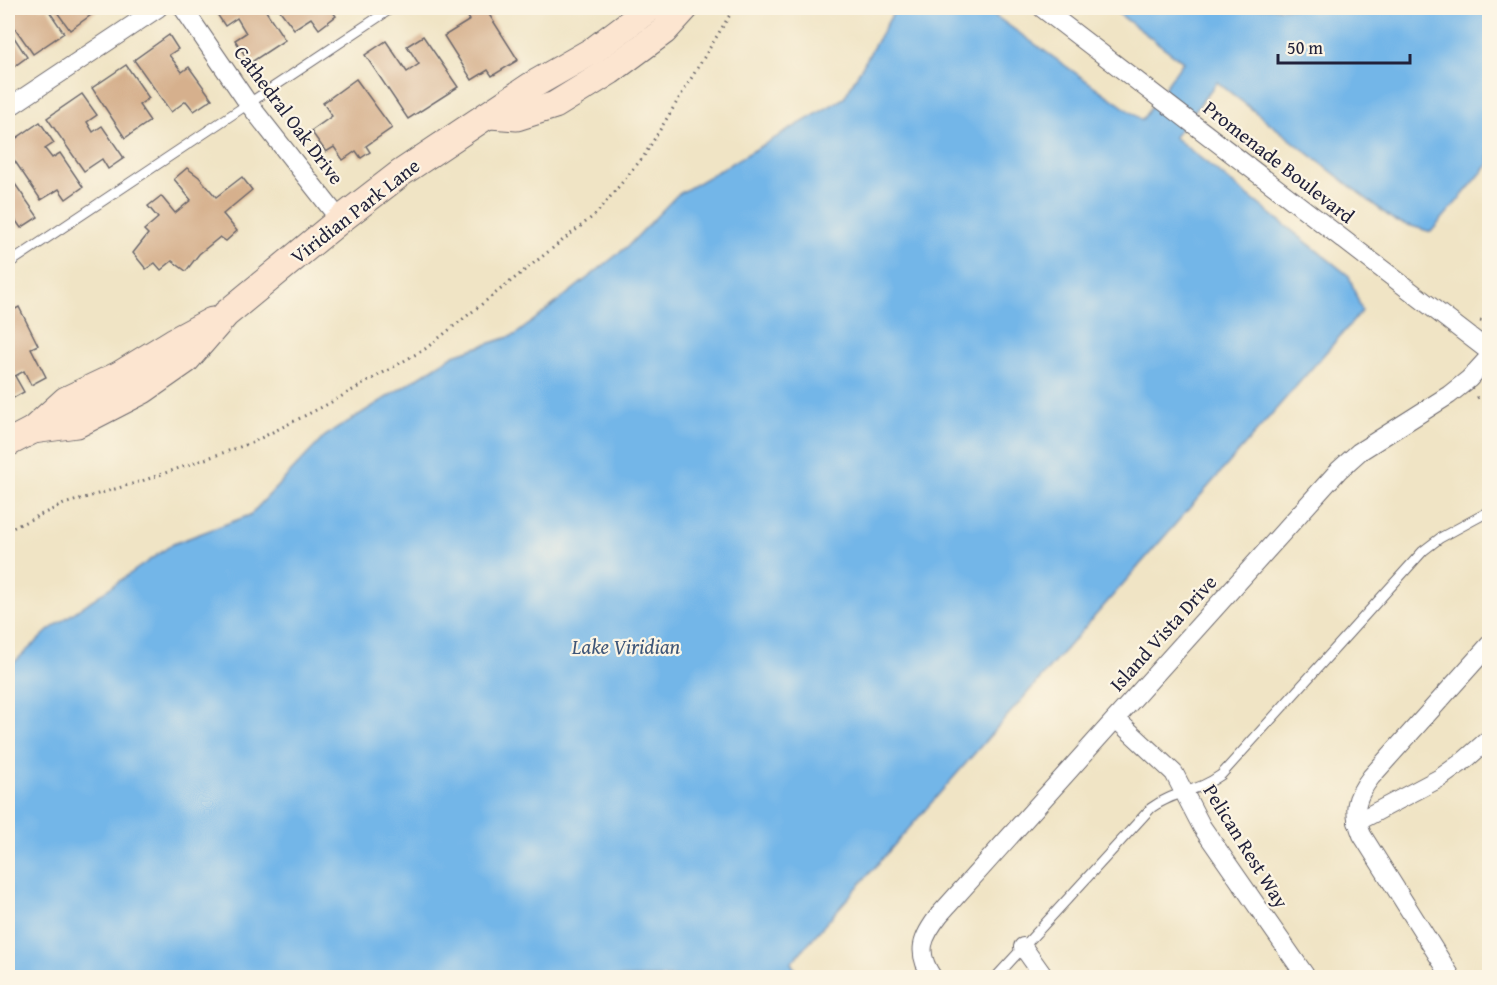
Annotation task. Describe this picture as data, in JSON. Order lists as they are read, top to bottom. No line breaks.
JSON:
{"streets":{"street":["Cathedral Oak Drive","Promenade Boulevard","Viridian Park Lane","Island Vista Drive","Pelican Rest Way"]},"crossings":[["Cathedral Oak Drive","Viridian Park Lane"],["Promenade Boulevard","Island Vista Drive"],["Island Vista Drive","Pelican Rest Way"]],"water":["Lake Viridian"],"scale_bar":"50 m"}
